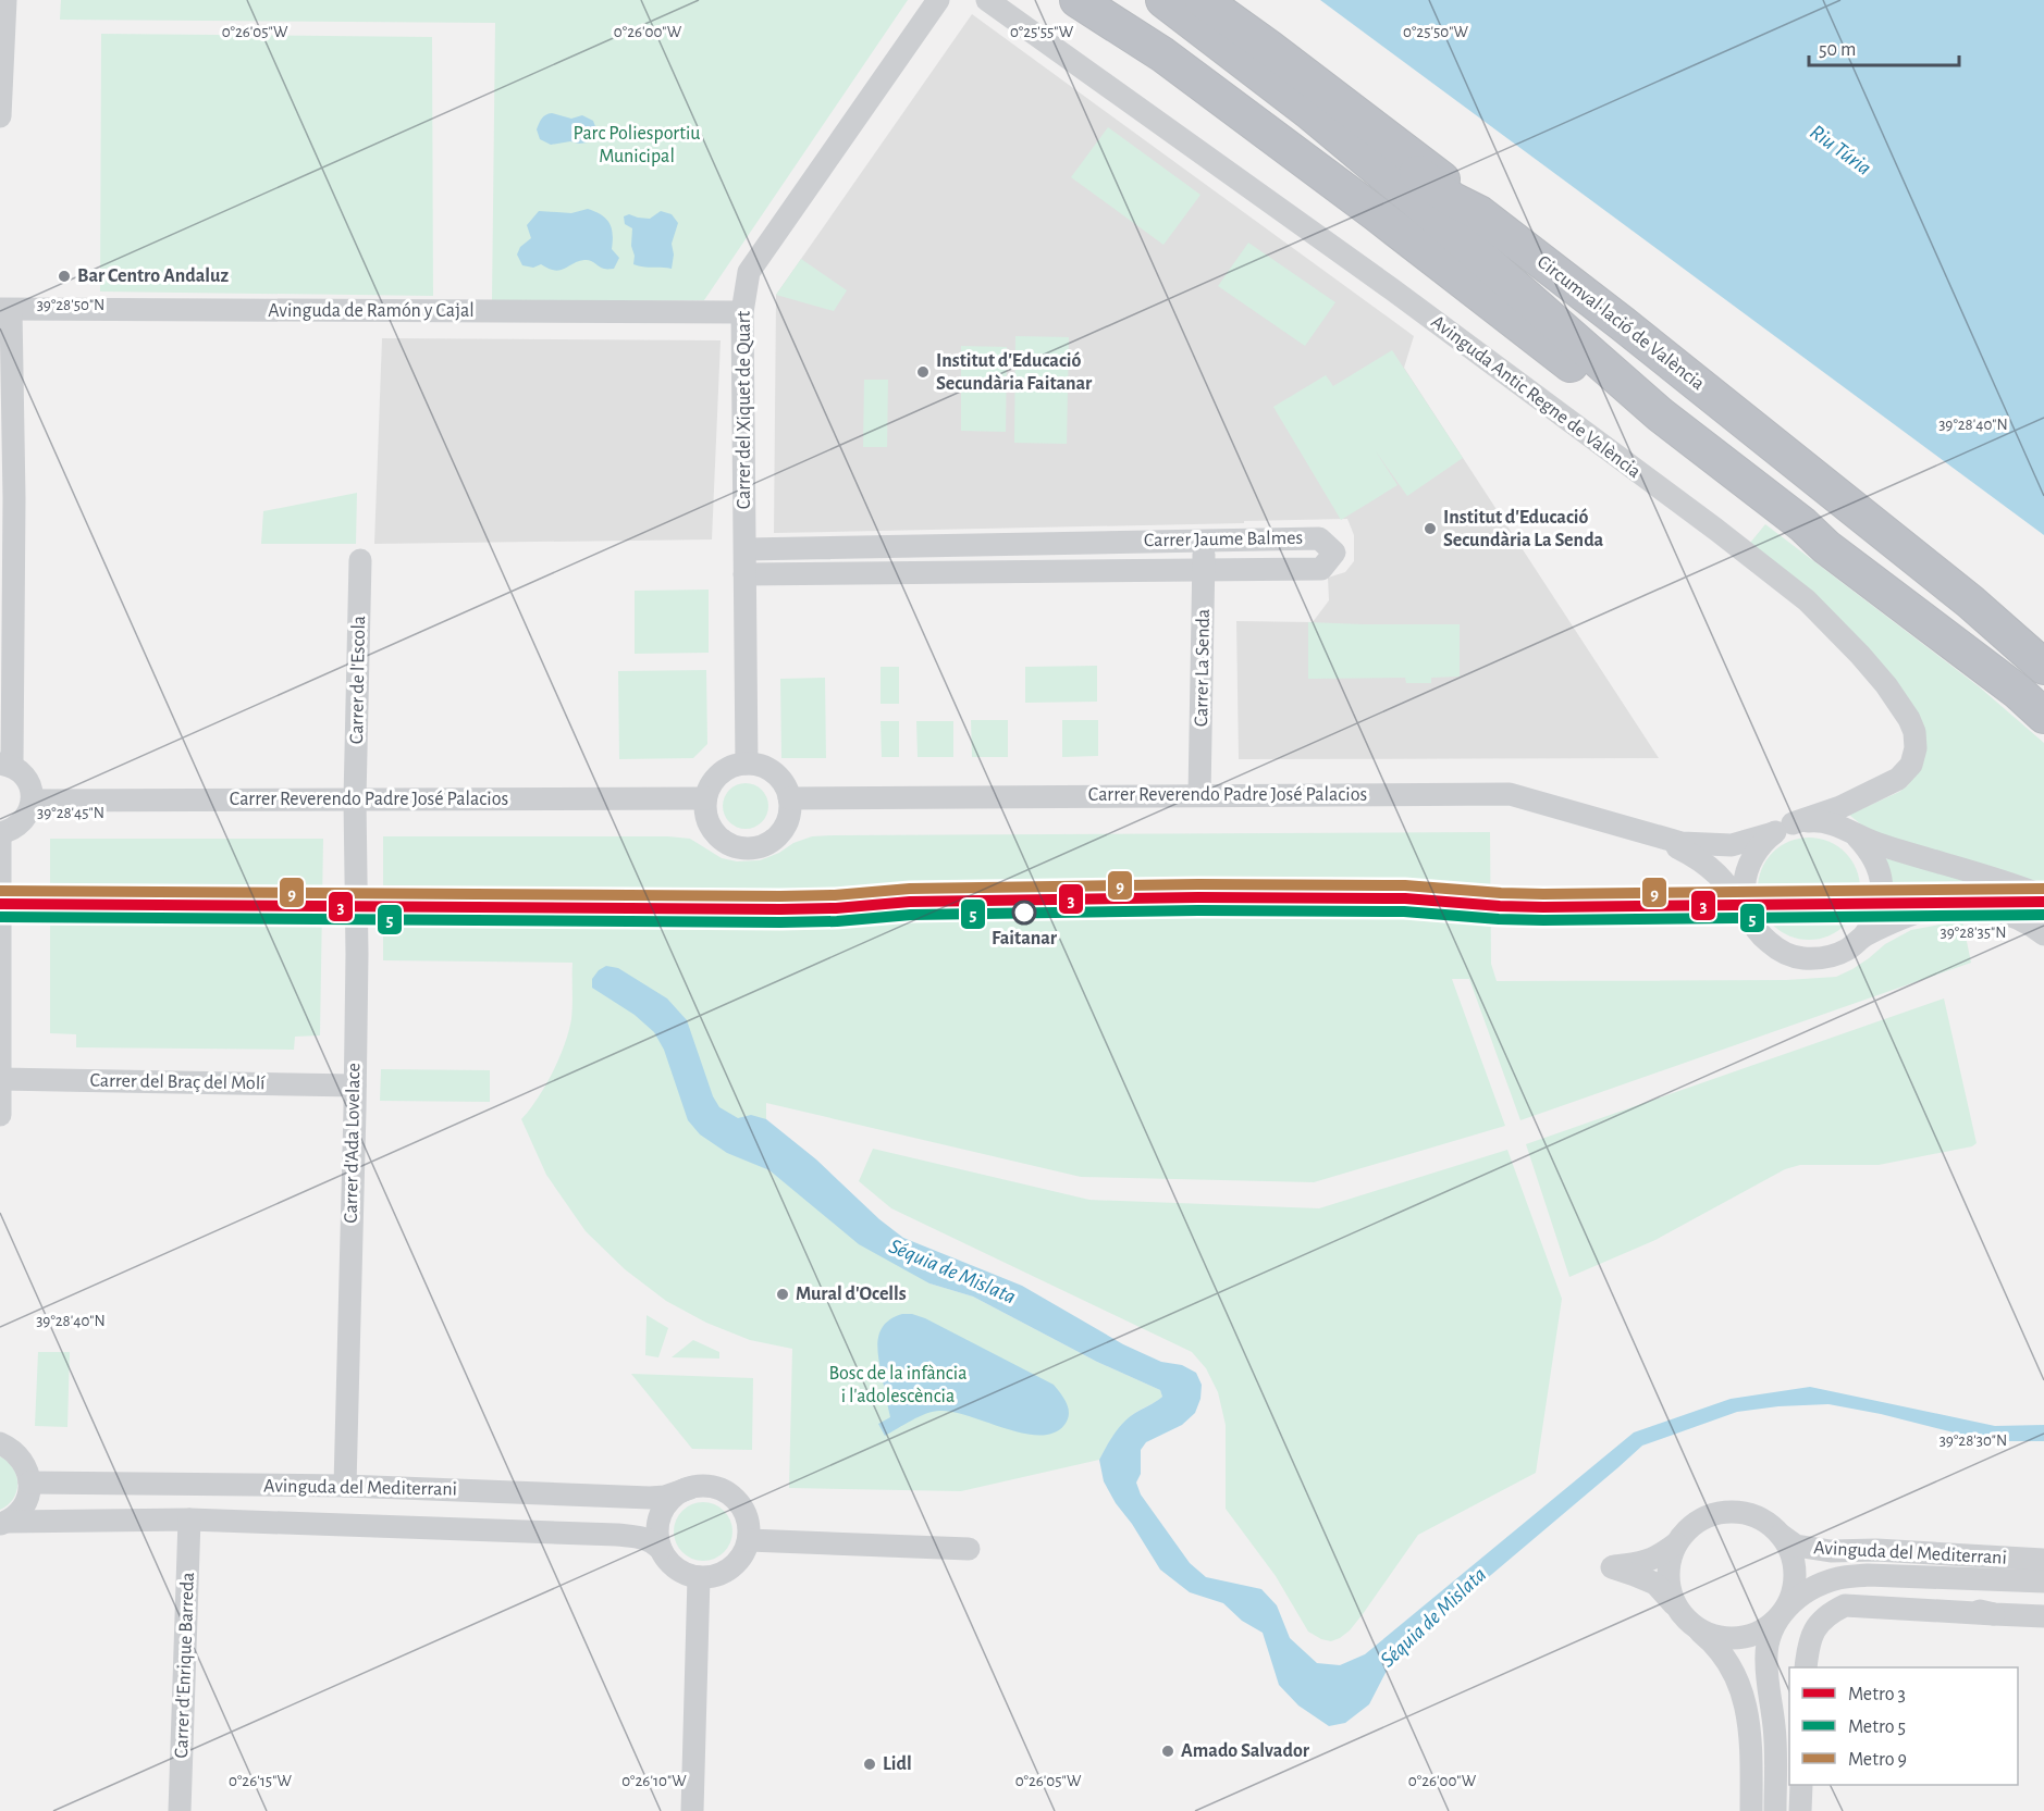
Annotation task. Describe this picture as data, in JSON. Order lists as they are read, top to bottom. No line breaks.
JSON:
{"streets":{"highway":["Circumval·lació de València"],"street":["Avinguda de Ramón y Cajal","Avinguda Antic Regne de València","Carrer del Xiquet de Quart","Carrer Jaume Balmes","Carrer La Senda","Carrer de l'Escola","Carrer Reverendo Padre José Palacios","Carrer del Braç del Molí","Carrer d'Ada Lovelace","Avinguda del Mediterrani","Carrer d'Enrique Barreda"]},"crossings":[["Avinguda de Ramón y Cajal","Carrer del Xiquet de Quart"],["Avinguda Antic Regne de València","Carrer Reverendo Padre José Palacios"],["Carrer del Xiquet de Quart","Carrer Jaume Balmes"],["Carrer del Xiquet de Quart","Carrer Reverendo Padre José Palacios"],["Carrer Jaume Balmes","Carrer La Senda"],["Carrer La Senda","Carrer Reverendo Padre José Palacios"],["Carrer de l'Escola","Carrer Reverendo Padre José Palacios"],["Carrer de l'Escola","Carrer d'Ada Lovelace"],["Carrer Reverendo Padre José Palacios","Carrer d'Ada Lovelace"],["Carrer del Braç del Molí","Carrer d'Ada Lovelace"],["Carrer d'Ada Lovelace","Avinguda del Mediterrani"],["Avinguda del Mediterrani","Carrer d'Enrique Barreda"]],"water":["Riu Túria","Séquia de Mislata"],"parks":["Parc Poliesportiu Municipal","Bosc de la infància i l'adolescència"],"places":["Bar Centro Andaluz","Institut d'Educació Secundària Faitanar","Institut d'Educació Secundària La Senda","Faitanar","Mural d'Ocells","Amado Salvador","Lidl"],"lines":["metro line 9","metro line 3","metro line 5"],"legend":["Metro 3","Metro 5","Metro 9"],"scale_bar":"50 m","coordinates":["0°26'05\"W","0°26'00\"W","0°25'55\"W","0°25'50\"W","39°28'50\"N","39°28'40\"N","39°28'45\"N","39°28'35\"N","39°28'30\"N","0°26'15\"W","0°26'10\"W"]}
